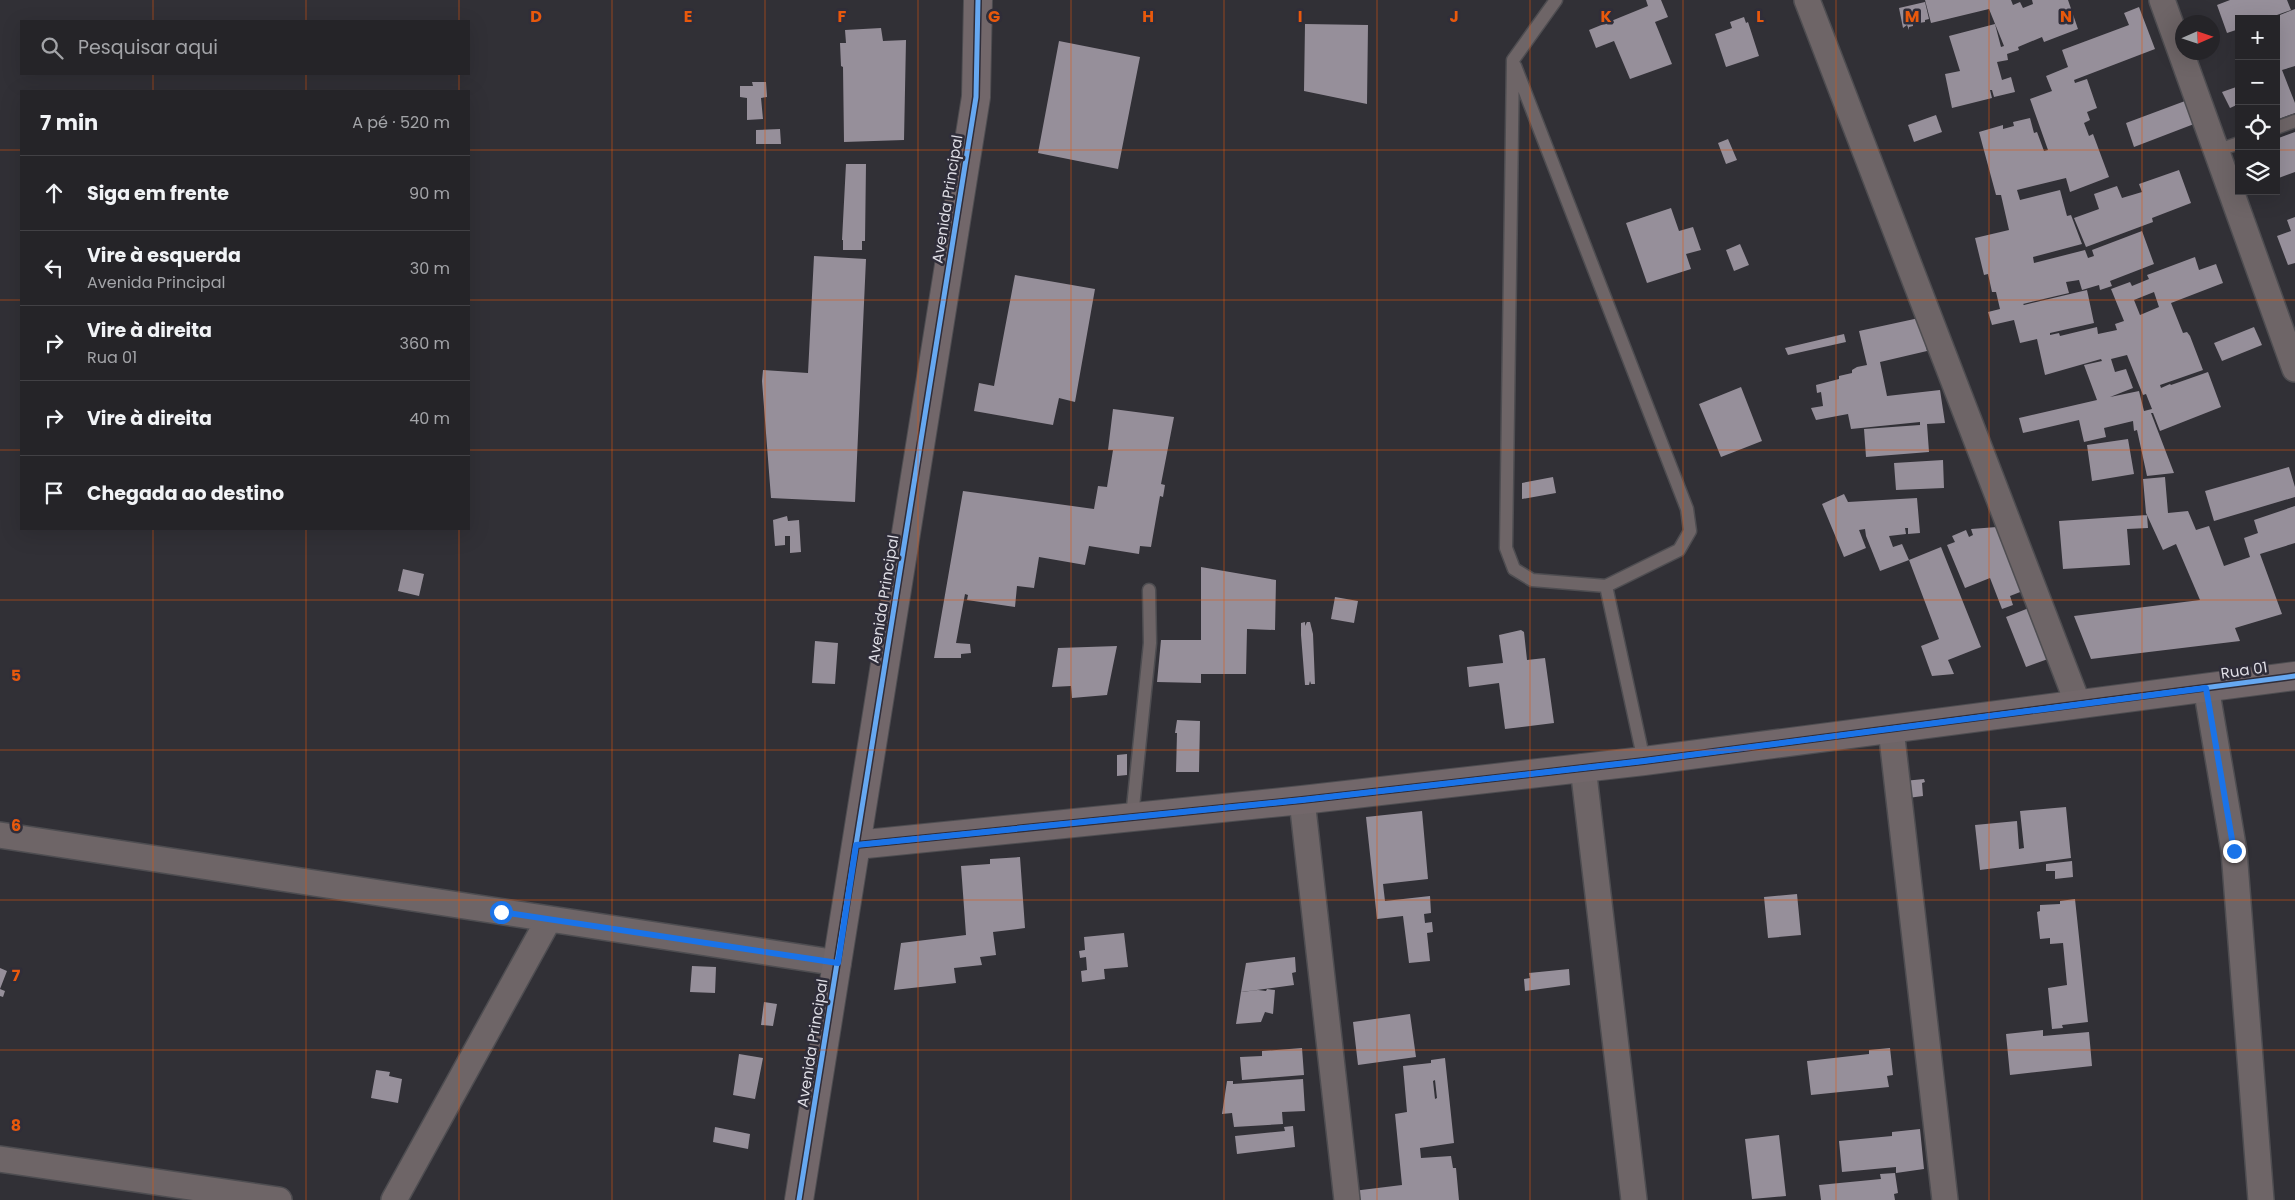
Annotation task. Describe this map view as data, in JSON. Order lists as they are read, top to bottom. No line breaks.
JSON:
{"streets":{"street":["Avenida Principal","Rua 01"]},"crossings":[["Avenida Principal","Rua 01"]],"north":"right","page":{"map_buttons":["+","−"],"search":"Pesquisar aqui","heading":["7 min","A pé · 520 m"],"list":[["Siga em frente","90 m"],["Vire à esquerda","Avenida Principal","30 m"],["Vire à direita","Rua 01","360 m"],["Vire à direita","40 m"],"Chegada ao destino"]},"grid":{"columns":["D","E","F","G","H","I","J","K","L","M","N"],"rows":["5","6","7","8"]}}
